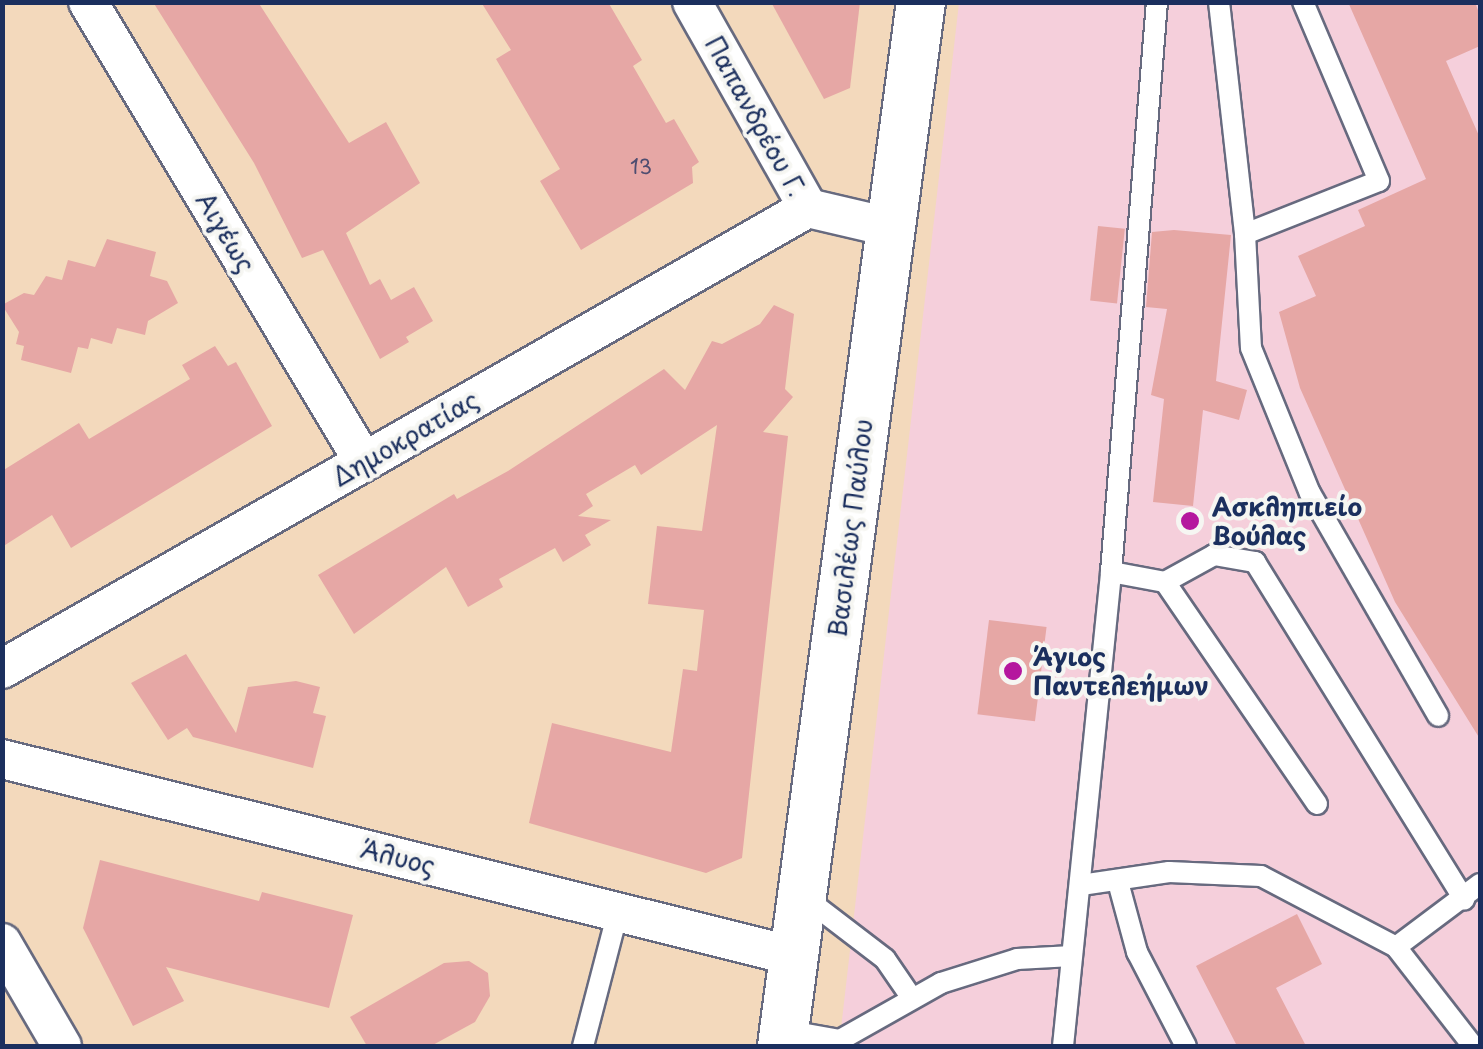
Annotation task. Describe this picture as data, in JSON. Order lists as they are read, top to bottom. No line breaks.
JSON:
{"streets":{"street":["Παπανδρέου Γ.","Αιγέως","Δημοκρατίας","Βασιλέως Παύλου","Άλυος"]},"crossings":[["Παπανδρέου Γ.","Δημοκρατίας"],["Παπανδρέου Γ.","Βασιλέως Παύλου"],["Αιγέως","Δημοκρατίας"],["Βασιλέως Παύλου","Άλυος"]],"places":["Ασκληπιείο Βούλας","Άγιος Παντελεήμων"],"house_numbers":["13"]}
